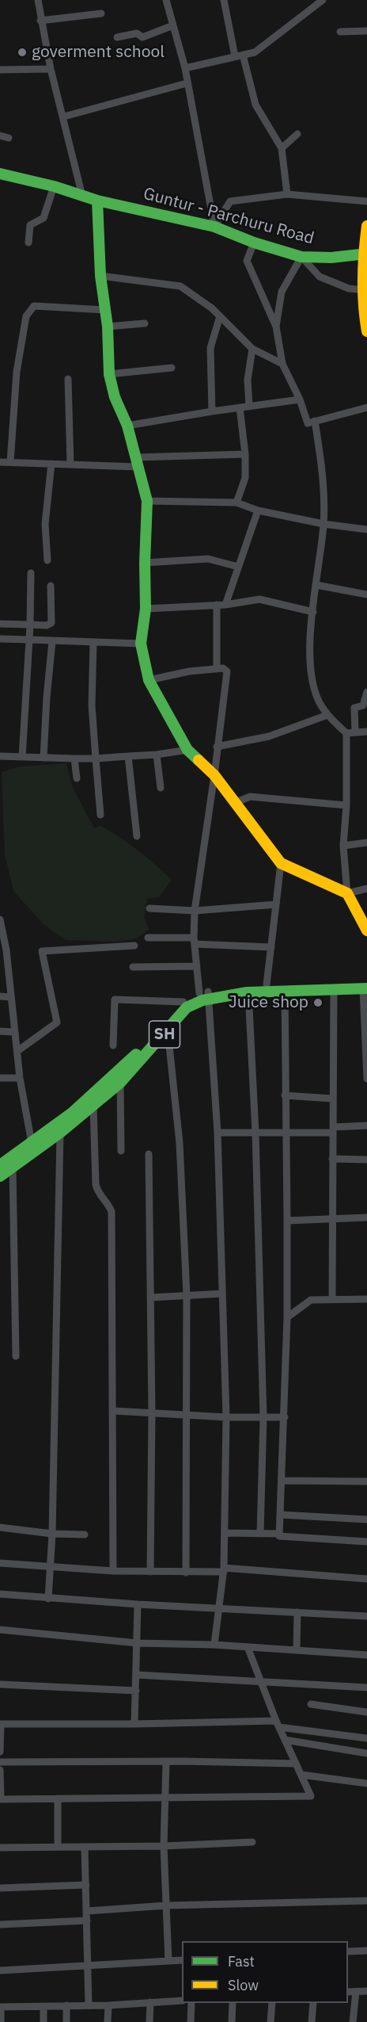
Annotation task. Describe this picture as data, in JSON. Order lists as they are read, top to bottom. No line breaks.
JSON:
{"streets":{"street":["Guntur - Parchuru Road","SH"]},"places":["goverment school","Juice shop"],"legend":["Fast","Slow"]}
